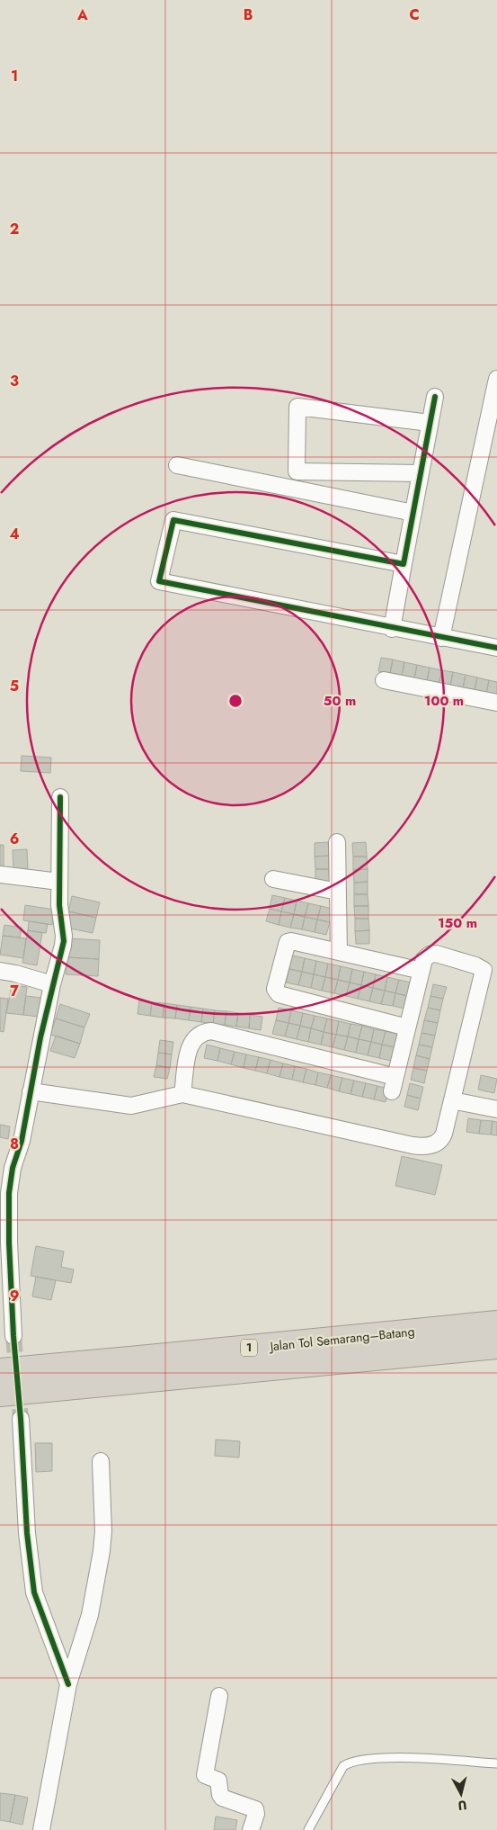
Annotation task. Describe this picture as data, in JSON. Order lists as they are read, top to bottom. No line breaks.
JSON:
{"streets":{"highway":["Jalan Tol Semarang–Batang","1"]},"north":"bottom","grid":{"columns":["A","B","C"],"rows":["1","2","3","4","5","6","7","8","9"]},"rings":["50 m","100 m","150 m"]}
